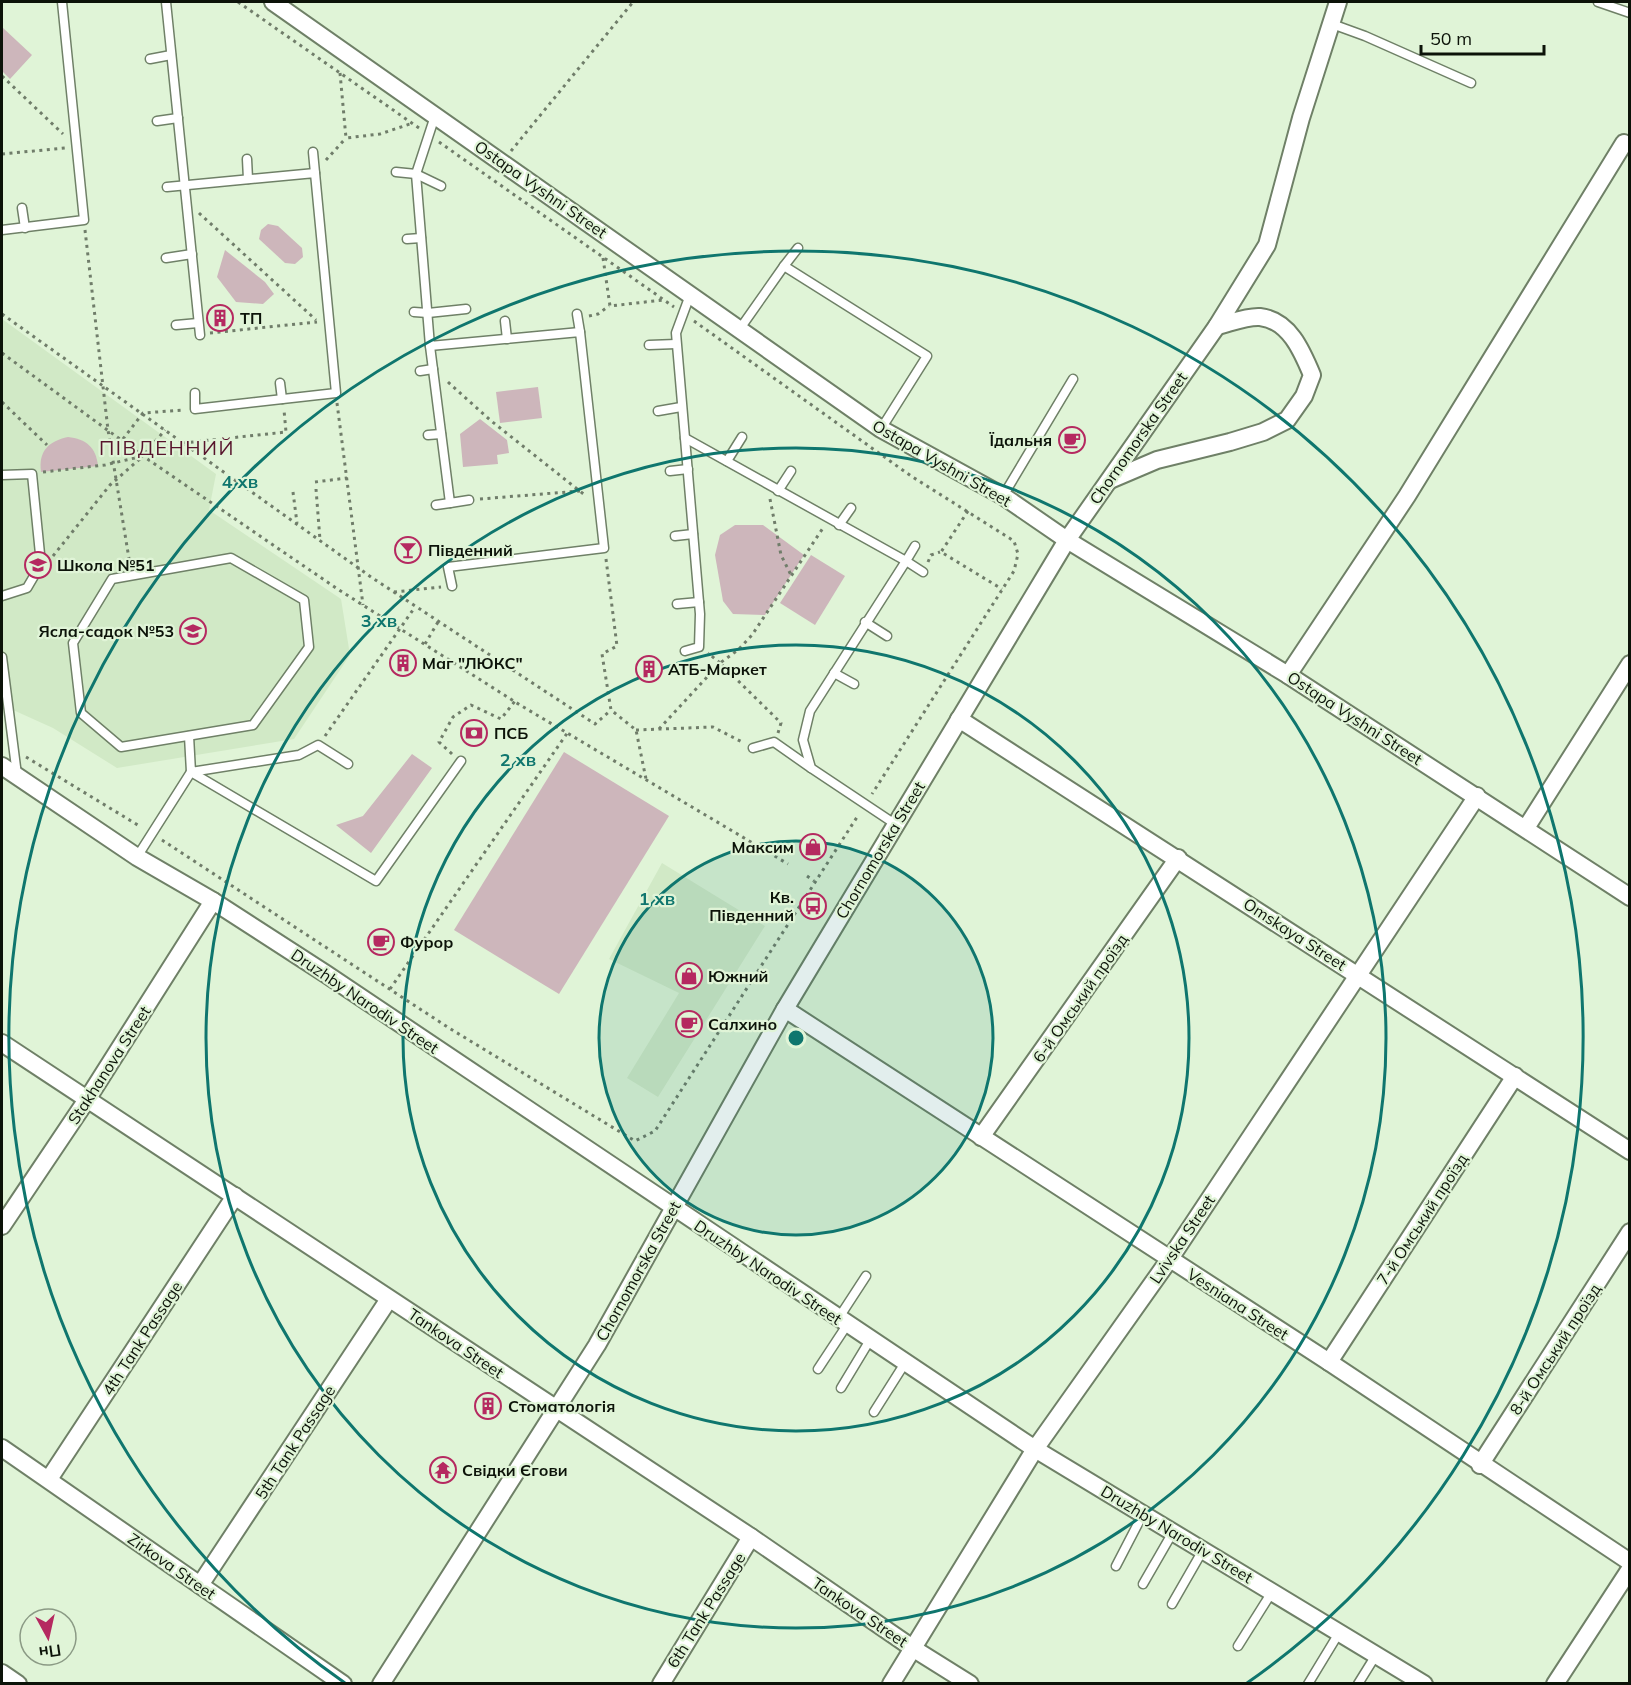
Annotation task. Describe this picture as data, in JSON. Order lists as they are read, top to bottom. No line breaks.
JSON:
{"streets":{"street":["Ostapa Vyshni Street","Chornomorska Street","Omskaya Street","6-й Омський проїзд","Druzhby Narodiv Street","Stakhanova Street","7-й Омський проїзд","Lvivska Street","Vesniana Street","4th Tank Passage","Tankova Street","8-й Омський проїзд","5th Tank Passage","Zirkova Street","6th Tank Passage"]},"crossings":[["Ostapa Vyshni Street","Chornomorska Street"],["Ostapa Vyshni Street","Lvivska Street"],["Chornomorska Street","Omskaya Street"],["Chornomorska Street","Druzhby Narodiv Street"],["Chornomorska Street","Vesniana Street"],["Chornomorska Street","Tankova Street"],["Omskaya Street","6-й Омський проїзд"],["Omskaya Street","7-й Омський проїзд"],["Omskaya Street","Lvivska Street"],["6-й Омський проїзд","Vesniana Street"],["Druzhby Narodiv Street","Stakhanova Street"],["Druzhby Narodiv Street","Lvivska Street"],["Stakhanova Street","Tankova Street"],["7-й Омський проїзд","Vesniana Street"],["Lvivska Street","Vesniana Street"],["Lvivska Street","Tankova Street"],["Vesniana Street","8-й Омський проїзд"],["4th Tank Passage","Tankova Street"],["4th Tank Passage","Zirkova Street"],["Tankova Street","5th Tank Passage"],["Tankova Street","6th Tank Passage"],["5th Tank Passage","Zirkova Street"]],"districts":["ПІВДЕННИЙ"],"places":{"building":["ТП","Маг \"ЛЮКС\"","АТБ-Маркет","Стоматологія"],"cafe":["Їдальня","Фурор","Салхино"],"bar":["Південний"],"school or university":["Школа №51","Ясла-садок №53"],"bank":["ПСБ"],"shop":["Максим","Южний"],"bus stop":["Кв. Південний"],"temple":["Свідки Єгови"]},"scale_bar":"50 m","north":"bottom","rings":["4 хв","3 хв","2 хв","1 хв"]}
